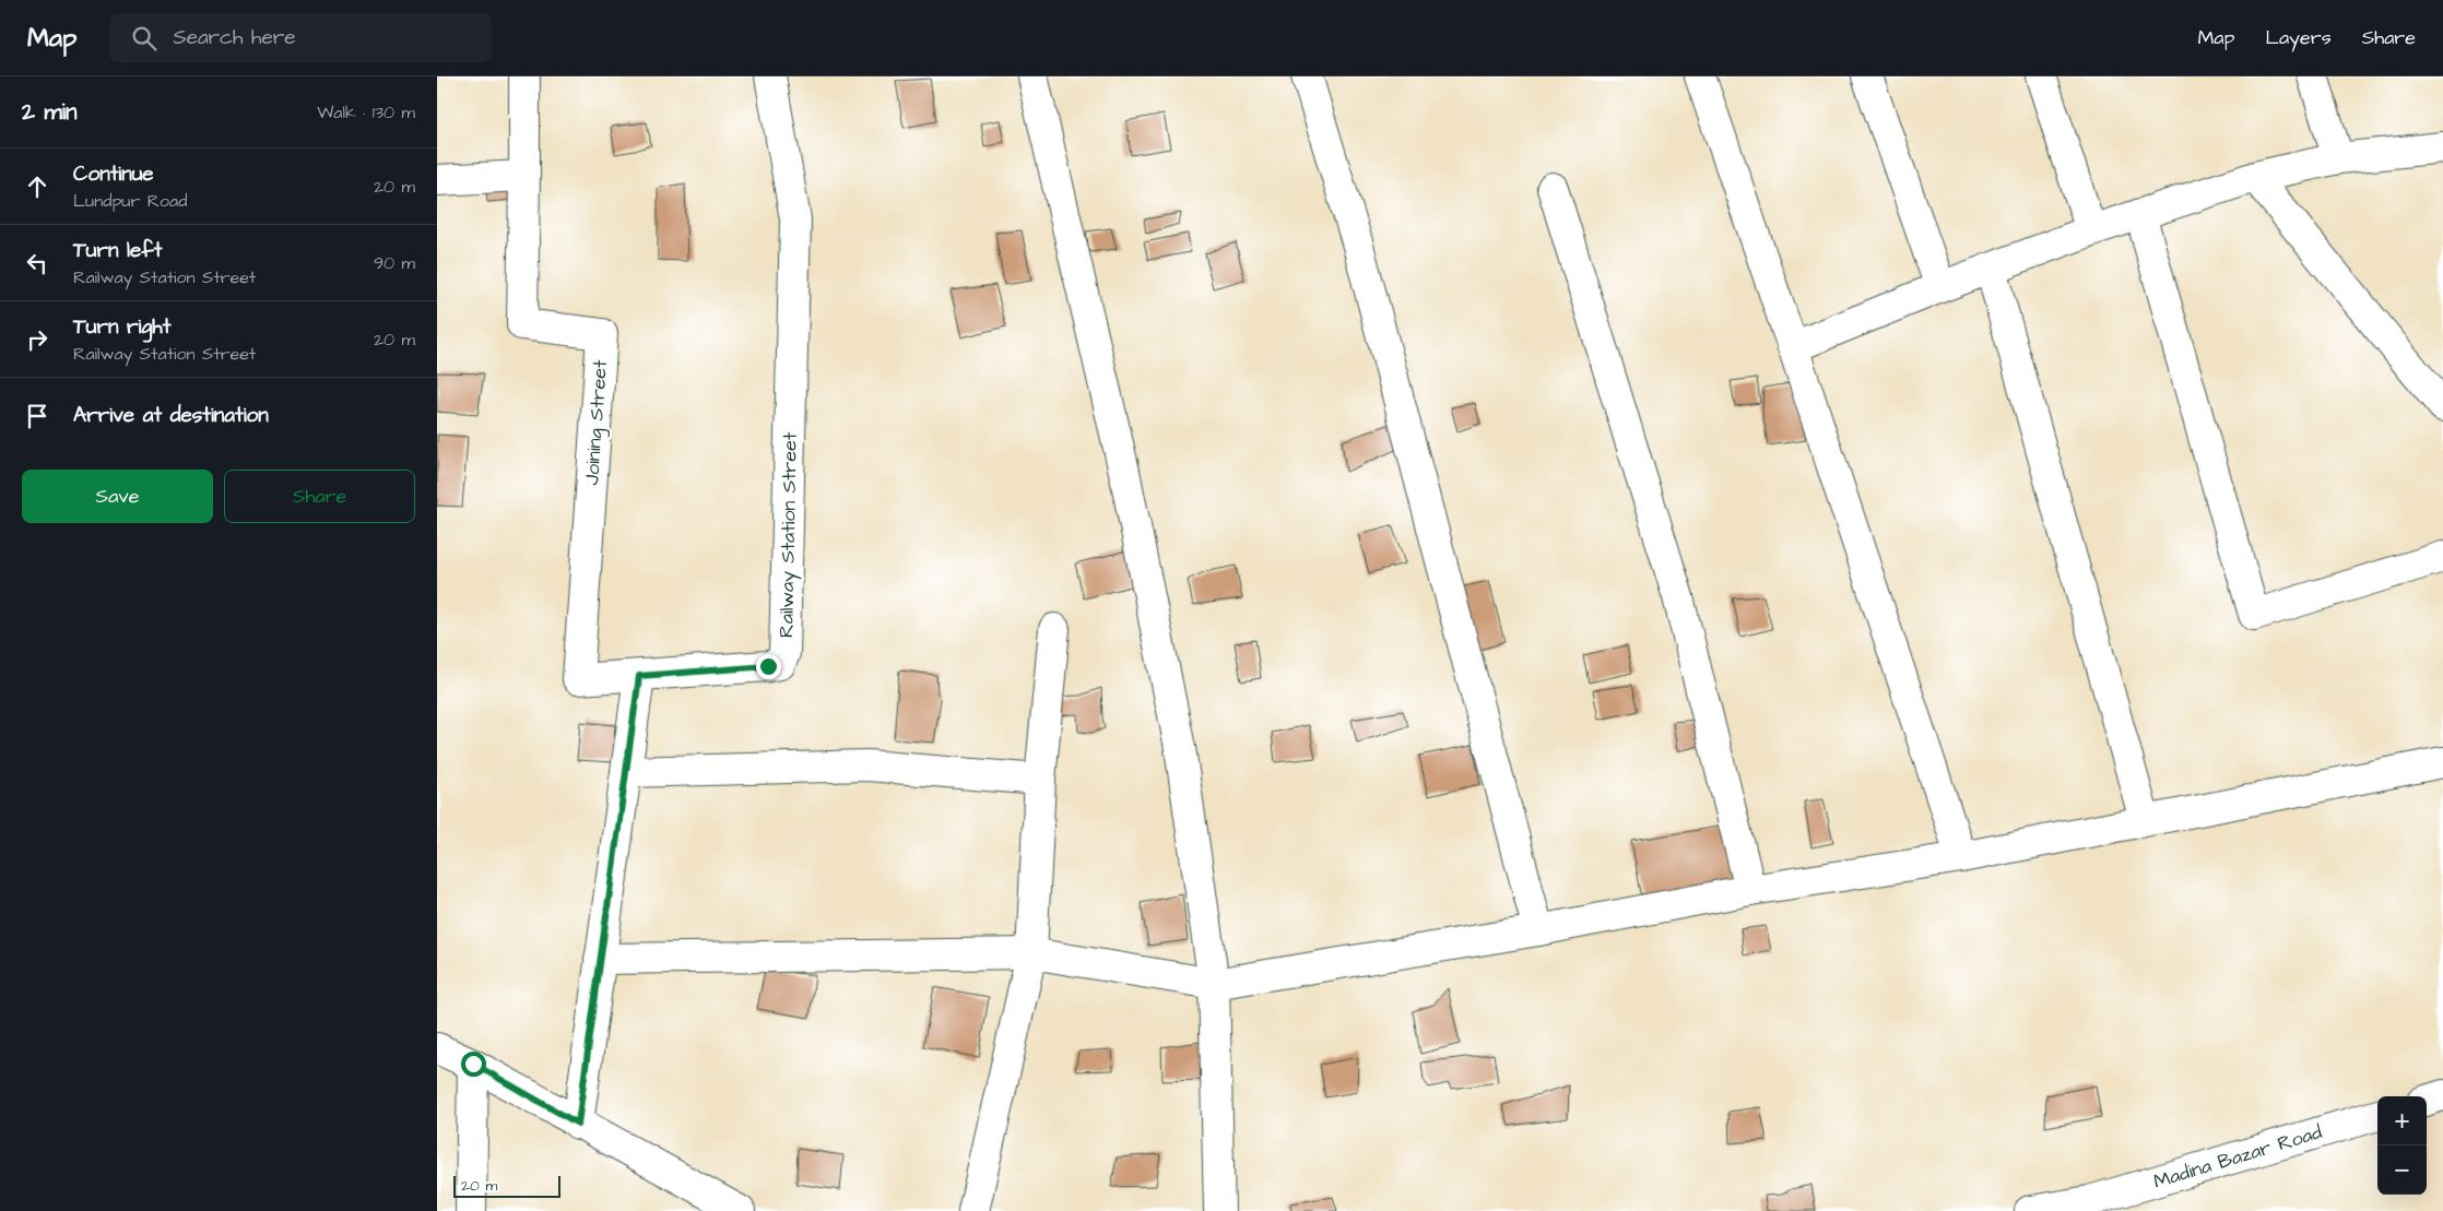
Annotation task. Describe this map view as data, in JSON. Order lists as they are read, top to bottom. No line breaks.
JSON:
{"streets":{"street":["Joining Street","Railway Station Street","Madina Bazar Road"]},"crossings":[["Joining Street","Railway Station Street"]],"scale_bar":"20 m","page":{"header":"Map","search":"Search here","nav":["Map","Layers","Share"],"heading":["2 min","Walk · 130 m"],"list":[["Continue","Lundpur Road","20 m"],["Turn left","Railway Station Street","90 m"],["Turn right","Railway Station Street","20 m"],"Arrive at destination"],"buttons":["Save","Share"],"map_buttons":["+","−"],"scale":"20 m"}}
